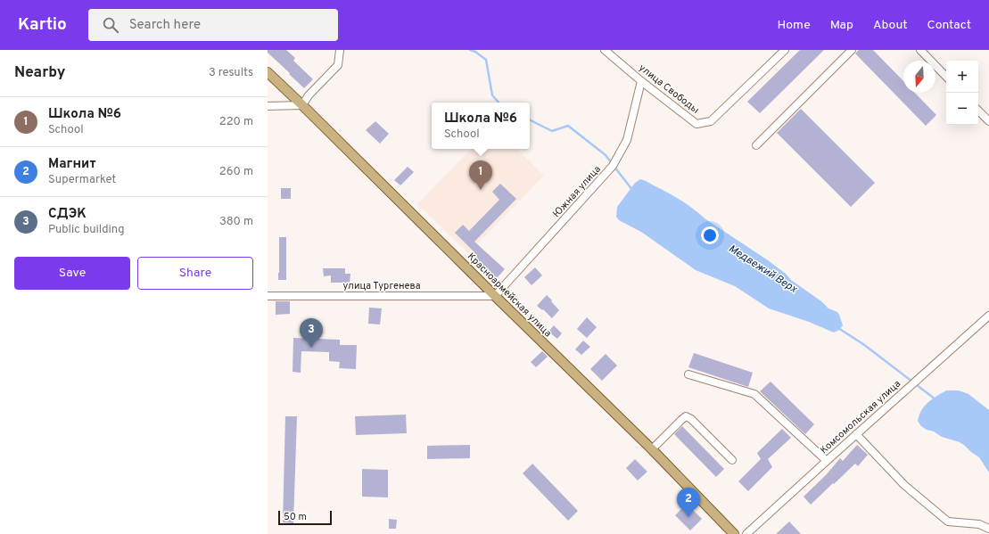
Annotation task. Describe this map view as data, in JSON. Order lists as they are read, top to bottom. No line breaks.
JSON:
{"streets":{"main road":["Красноармейская улица"],"street":["улица Свободы","Южная улица","улица Тургенева","Комсомольская улица"]},"crossings":[["улица Свободы","Южная улица"],["Южная улица","улица Тургенева"],["Южная улица","Красноармейская улица"],["улица Тургенева","Красноармейская улица"]],"water":["Медвежий Верх"],"scale_bar":"50 m","north":"bottom","page":{"header":"Kartio","search":"Search here","nav":["Home","Map","About","Contact"],"heading":["Nearby","3 results"],"map_buttons":["+","−"],"list":[{"mark":"1","name":"Школа №6","note":"School","value":"220 m"},{"mark":"2","name":"Магнит","note":"Supermarket","value":"260 m"},{"mark":"3","name":"СДЭК","note":"Public building","value":"380 m"}],"popup":["Школа №6","School"],"pins":["1","3","2"],"buttons":["Save","Share"],"scale":"50 m"}}
